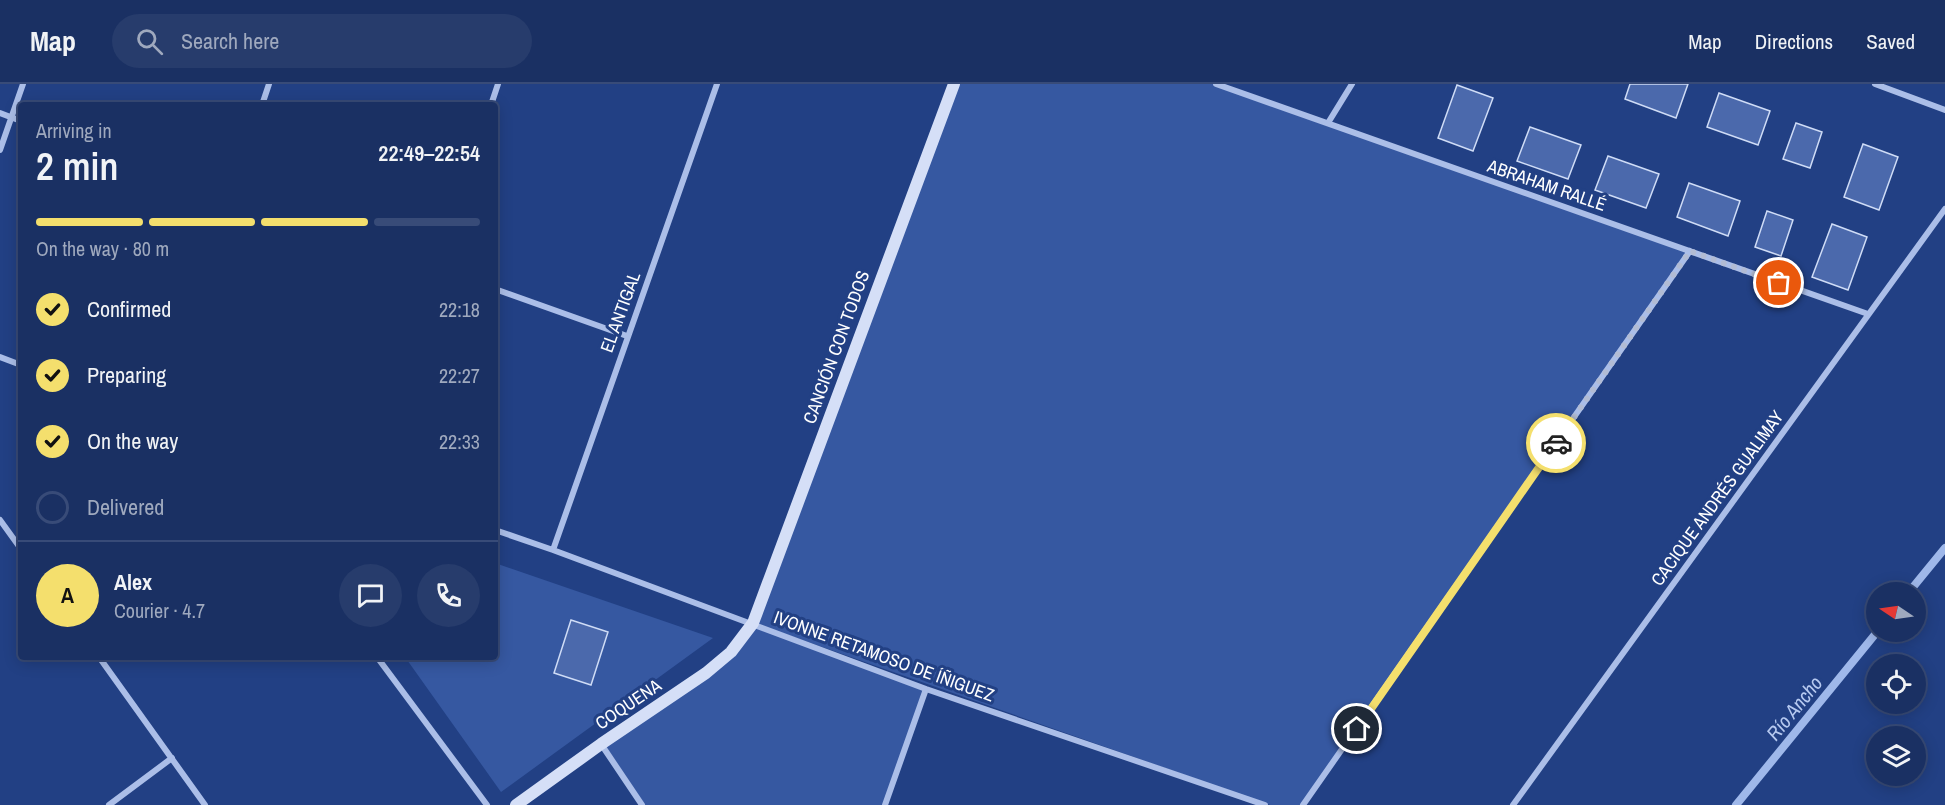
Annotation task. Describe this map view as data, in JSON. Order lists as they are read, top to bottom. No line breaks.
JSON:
{"streets":{"street":["ABRAHAM RALLÉ","EL ANTIGAL","CANCIÓN CON TODOS","CACIQUE ANDRÉS GUALIMAY","IVONNE RETAMOSO DE ÍÑIGUEZ","COQUENA"]},"crossings":[["ABRAHAM RALLÉ","CACIQUE ANDRÉS GUALIMAY"],["EL ANTIGAL","IVONNE RETAMOSO DE ÍÑIGUEZ"],["CANCIÓN CON TODOS","IVONNE RETAMOSO DE ÍÑIGUEZ"],["CANCIÓN CON TODOS","COQUENA"],["IVONNE RETAMOSO DE ÍÑIGUEZ","COQUENA"]],"water":["Río Ancho"],"north":"left","page":{"header":"Map","search":"Search here","nav":["Map","Directions","Saved"],"heading":["2 min","Arriving in","22:49–22:54"],"panel":["Alex","Courier · 4.7"],"bar":"On the way · 80 m","list":[["Confirmed","22:18"],["Preparing","22:27"],["On the way","22:33"],"Delivered"],"round":"A"}}
